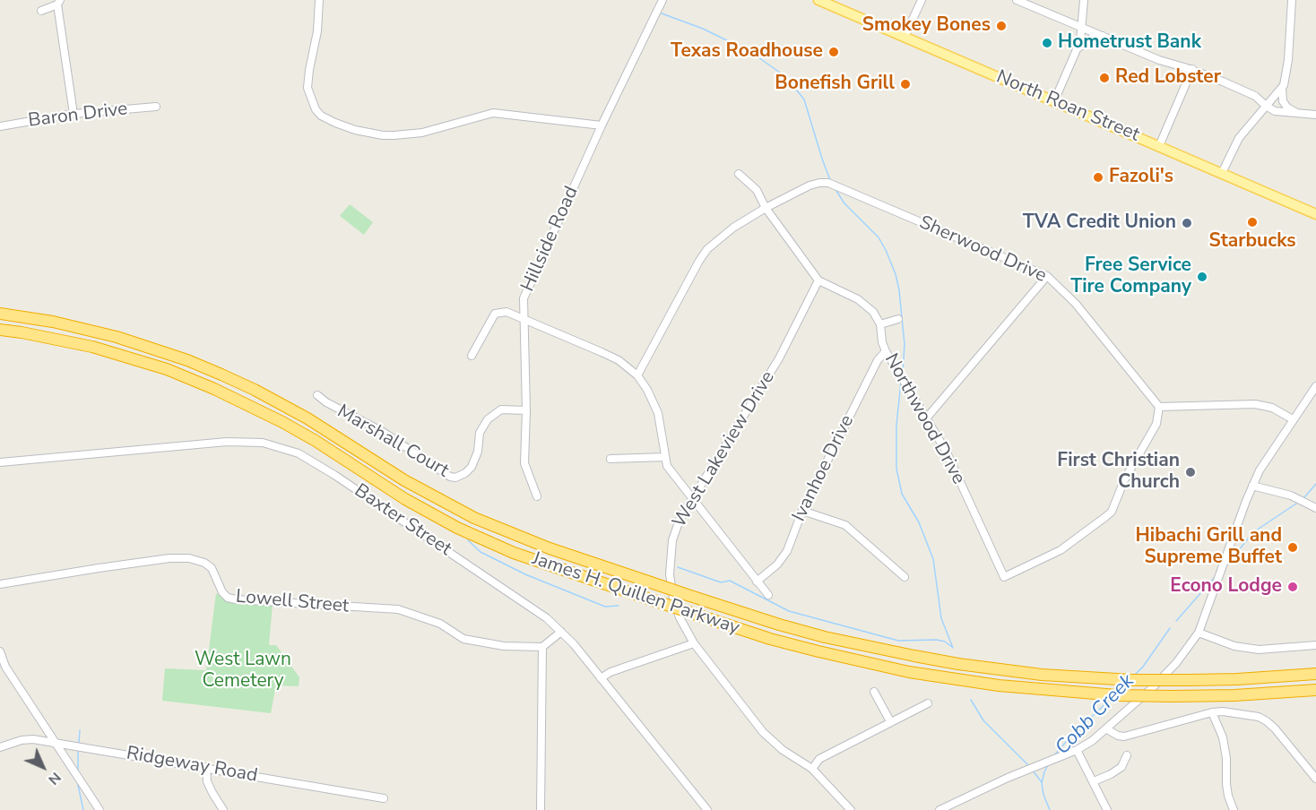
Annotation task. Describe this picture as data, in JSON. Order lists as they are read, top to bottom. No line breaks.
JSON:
{"streets":{"highway":["James H. Quillen Parkway"],"main road":["North Roan Street"],"street":["Baron Drive","Hillside Road","Sherwood Drive","Northwood Drive","Marshall Court","West Lakeview Drive","Ivanhoe Drive","Baxter Street","Lowell Street","Ridgeway Road"]},"crossings":[["Hillside Road","Marshall Court"],["Sherwood Drive","Northwood Drive"],["Northwood Drive","West Lakeview Drive"],["Northwood Drive","Ivanhoe Drive"]],"water":["Cobb Creek"],"parks":["West Lawn Cemetery"],"places":["Smokey Bones","Hometrust Bank","Texas Roadhouse","Red Lobster","Bonefish Grill","Fazoli's","Starbucks","TVA Credit Union","Free Service Tire Company","First Christian Church","Hibachi Grill and Supreme Buffet","Econo Lodge"],"north":"bottom right"}
